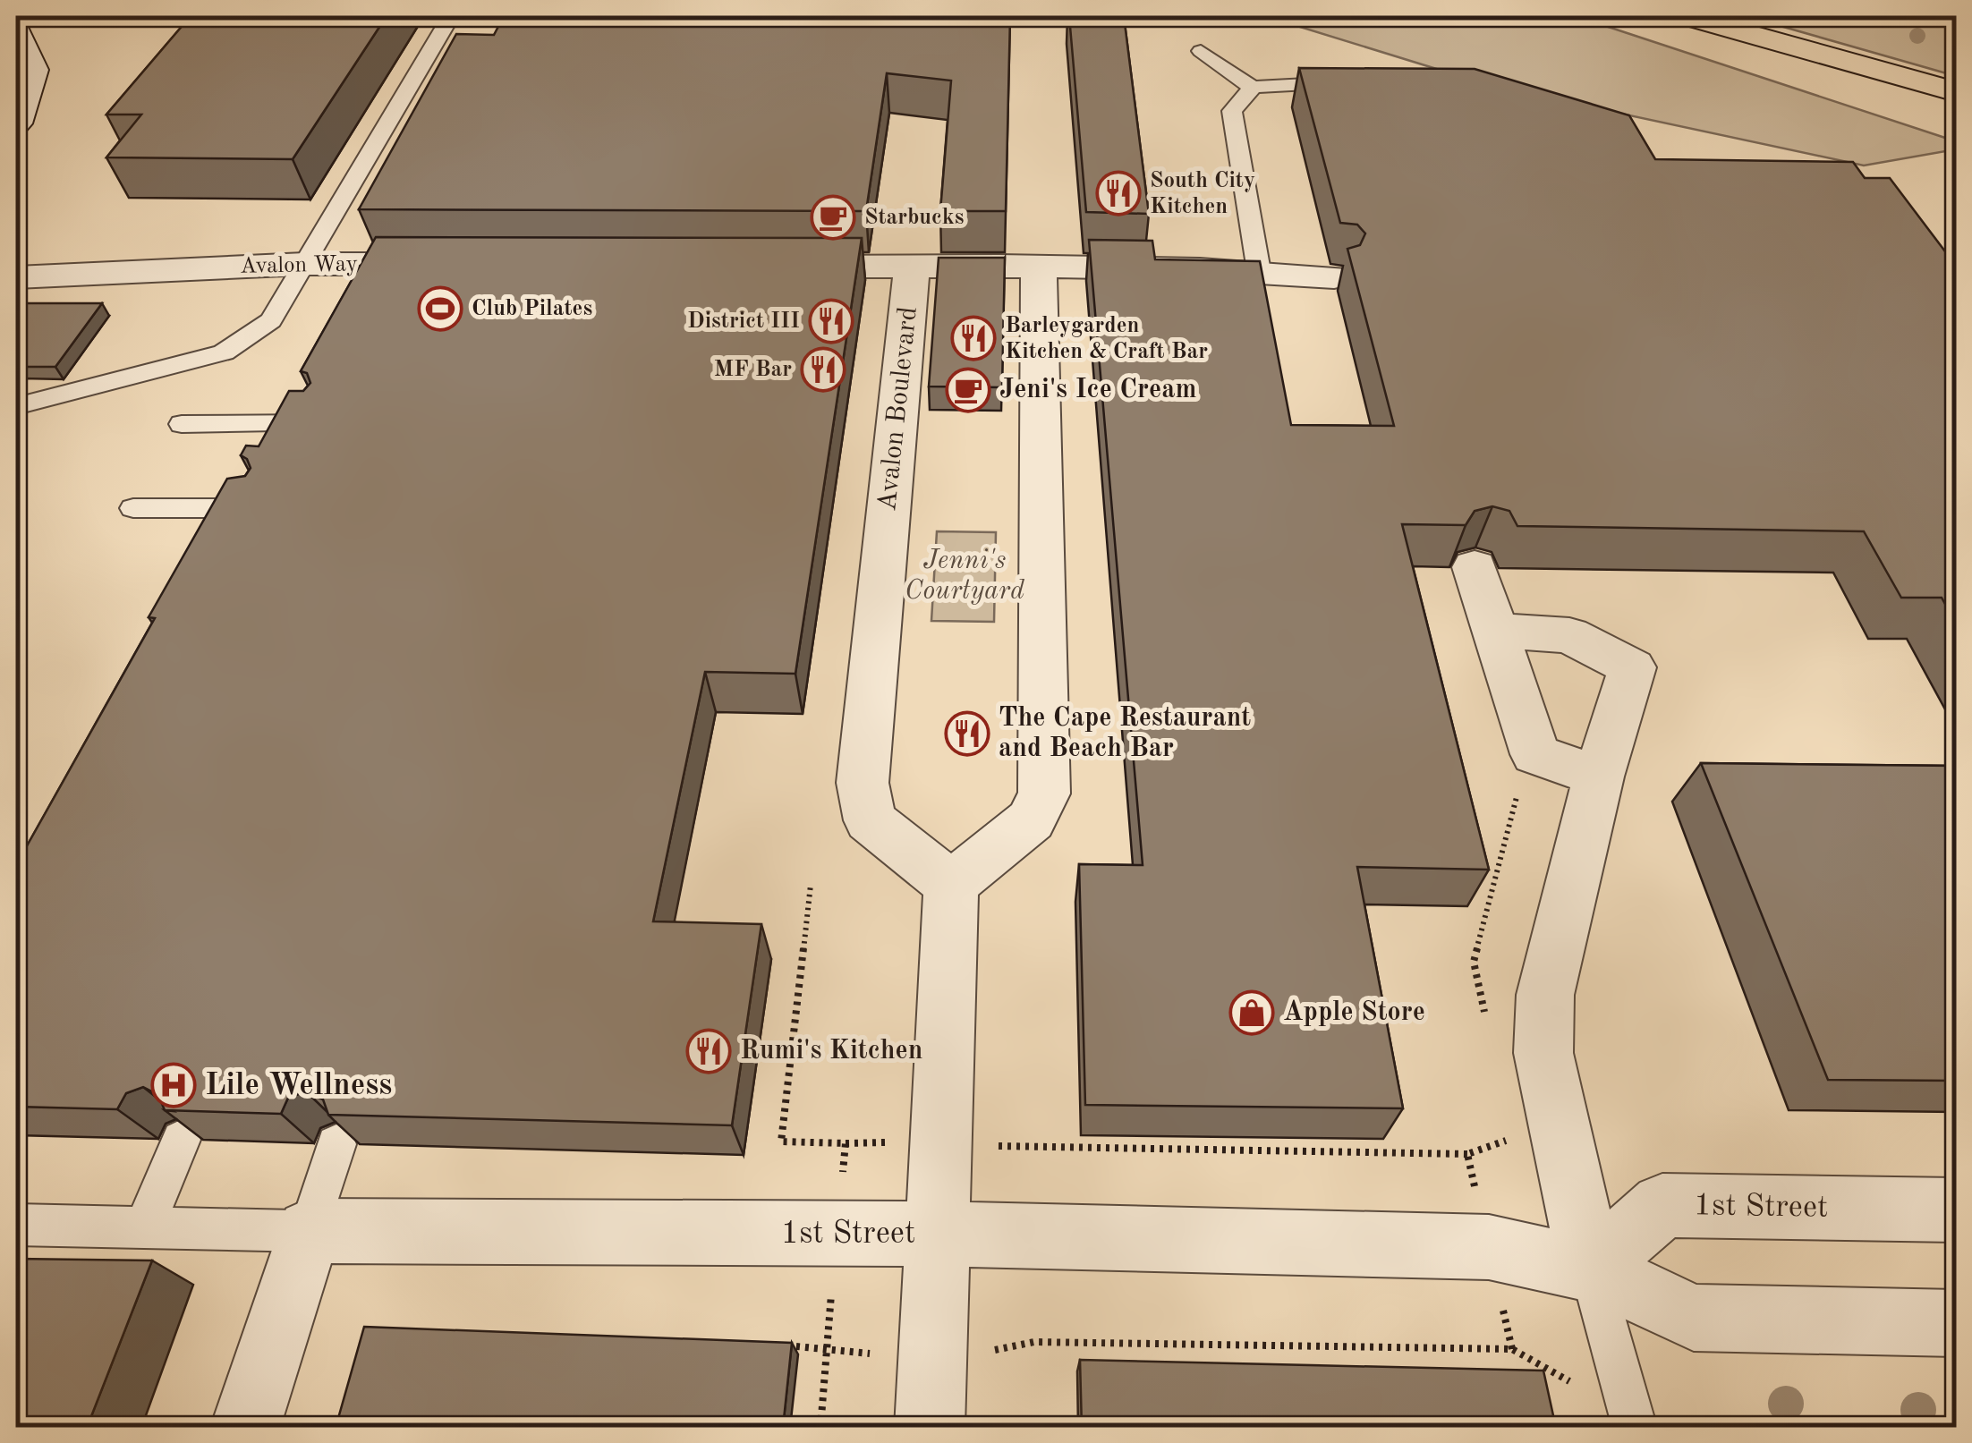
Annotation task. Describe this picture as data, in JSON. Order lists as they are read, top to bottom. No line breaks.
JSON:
{"streets":{"street":["Avalon Way","Avalon Boulevard","1st Street"]},"parks":["Jenni's Courtyard"],"places":{"restaurant":["South City Kitchen","District III","Barleygarden Kitchen & Craft Bar","MF Bar","The Cape Restaurant and Beach Bar","Rumi's Kitchen"],"cafe":["Starbucks","Jeni's Ice Cream"],"sports":["Club Pilates"],"shop":["Apple Store"],"hospital":["Lile Wellness"]}}
